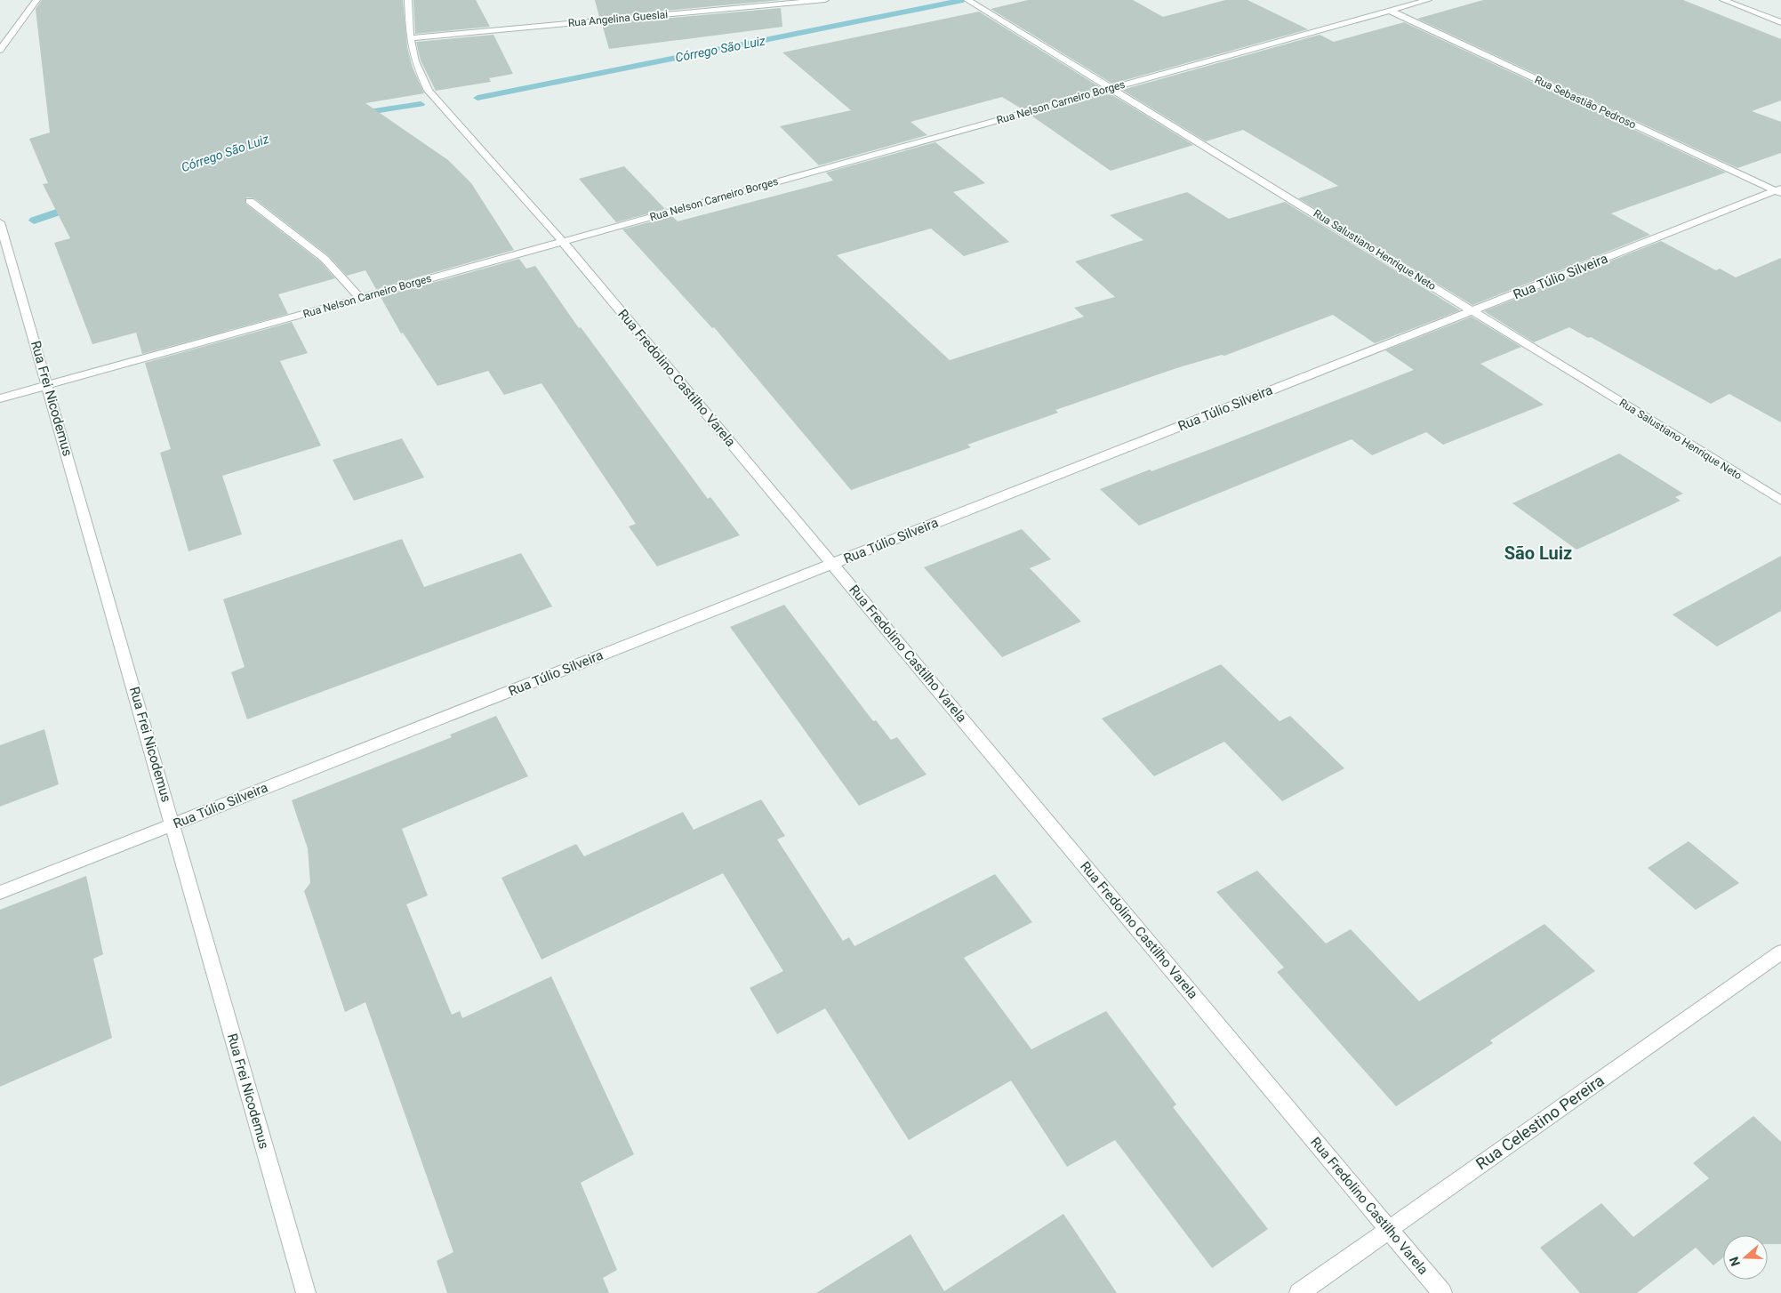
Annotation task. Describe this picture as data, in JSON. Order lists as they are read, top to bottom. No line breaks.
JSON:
{"streets":{"street":["Rua Angelina Gueslai","Rua Nelson Carneiro Borges","Rua Sebastião Pedroso","Rua Salustiano Henrique Neto","Rua Túlio Silveira","Rua Fredolino Castilho Varela","Rua Frei Nicodemus","Rua Celestino Pereira"]},"crossings":[["Rua Angelina Gueslai","Rua Fredolino Castilho Varela"],["Rua Nelson Carneiro Borges","Rua Sebastião Pedroso"],["Rua Nelson Carneiro Borges","Rua Salustiano Henrique Neto"],["Rua Nelson Carneiro Borges","Rua Fredolino Castilho Varela"],["Rua Nelson Carneiro Borges","Rua Frei Nicodemus"],["Rua Sebastião Pedroso","Rua Túlio Silveira"],["Rua Salustiano Henrique Neto","Rua Túlio Silveira"],["Rua Túlio Silveira","Rua Fredolino Castilho Varela"],["Rua Túlio Silveira","Rua Frei Nicodemus"],["Rua Fredolino Castilho Varela","Rua Celestino Pereira"]],"districts":["São Luiz"],"water":["Córrego São Luiz"],"north":"left"}
